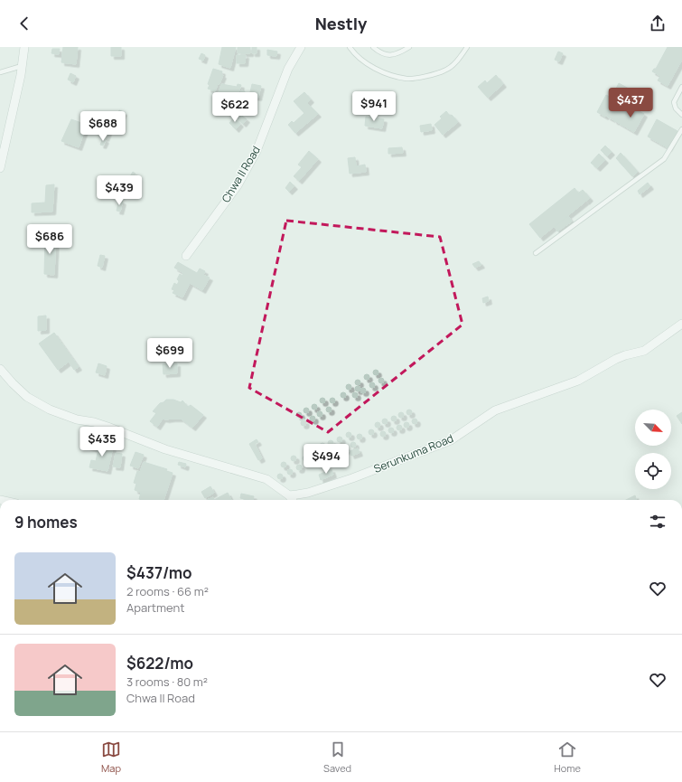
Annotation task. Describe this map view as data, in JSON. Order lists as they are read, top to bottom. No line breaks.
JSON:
{"streets":{"street":["Chwa II Road","Serunkuma Road"]},"north":"bottom right","page":{"header":"Nestly","price":["$437","$941","$622","$688","$439","$686","$699","$435","$494"],"heading":"9 homes","list":[{"name":"$437/mo","note":"2 rooms · 66 m² · Apartment"},{"name":"$622/mo","note":"3 rooms · 80 m² · Chwa II Road"}],"tabs":["Map","Saved","Home"]}}
